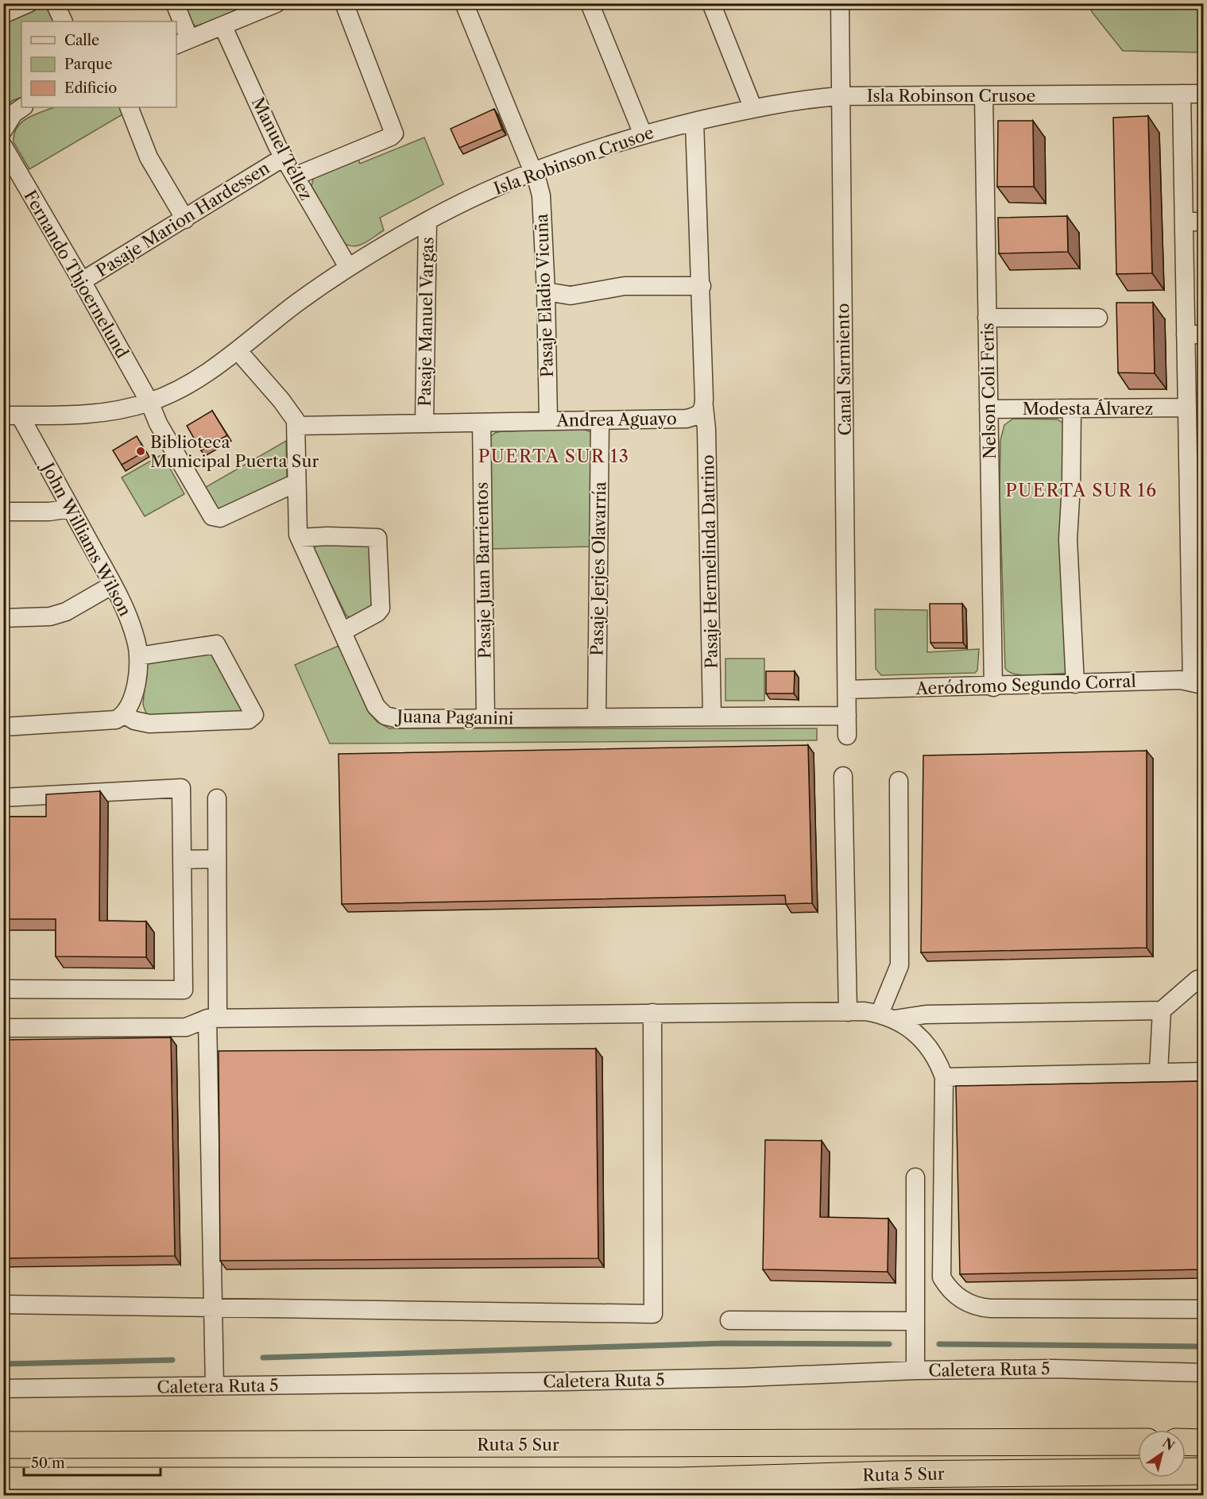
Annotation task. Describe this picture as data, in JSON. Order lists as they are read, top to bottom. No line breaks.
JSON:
{"streets":{"highway":["Ruta 5 Sur"],"street":["Isla Robinson Crusoe","Manuel Téllez","Pasaje Marion Hardessen","Fernando Thjoernelund","Pasaje Eladio Vicuña","Pasaje Manuel Vargas","Canal Sarmiento","Nelson Coli Feris","Modesta Álvarez","Andrea Aguayo","John Williams Wilson","Pasaje Hermelinda Datrino","Pasaje Jerjes Olavarría","Pasaje Juan Barrientos","Aeródromo Segundo Corral","Juana Paganini","Caletera Ruta 5"]},"crossings":[["Isla Robinson Crusoe","Manuel Téllez"],["Isla Robinson Crusoe","Fernando Thjoernelund"],["Isla Robinson Crusoe","Pasaje Eladio Vicuña"],["Isla Robinson Crusoe","Pasaje Manuel Vargas"],["Isla Robinson Crusoe","Canal Sarmiento"],["Isla Robinson Crusoe","Nelson Coli Feris"],["Isla Robinson Crusoe","John Williams Wilson"],["Manuel Téllez","Pasaje Marion Hardessen"],["Pasaje Marion Hardessen","Fernando Thjoernelund"],["Fernando Thjoernelund","Juana Paganini"],["Pasaje Eladio Vicuña","Andrea Aguayo"],["Pasaje Manuel Vargas","Andrea Aguayo"],["Canal Sarmiento","Aeródromo Segundo Corral"],["Canal Sarmiento","Juana Paganini"],["Nelson Coli Feris","Modesta Álvarez"],["Nelson Coli Feris","Aeródromo Segundo Corral"],["Andrea Aguayo","Pasaje Hermelinda Datrino"],["Andrea Aguayo","Pasaje Jerjes Olavarría"],["Andrea Aguayo","Pasaje Juan Barrientos"],["Andrea Aguayo","Juana Paganini"],["Pasaje Hermelinda Datrino","Juana Paganini"],["Pasaje Jerjes Olavarría","Juana Paganini"],["Pasaje Juan Barrientos","Juana Paganini"]],"districts":["PUERTA SUR 13","PUERTA SUR 16"],"places":["Biblioteca Municipal Puerta Sur"],"legend":["Calle","Parque","Edificio"],"scale_bar":"50 m","north":"top right"}
